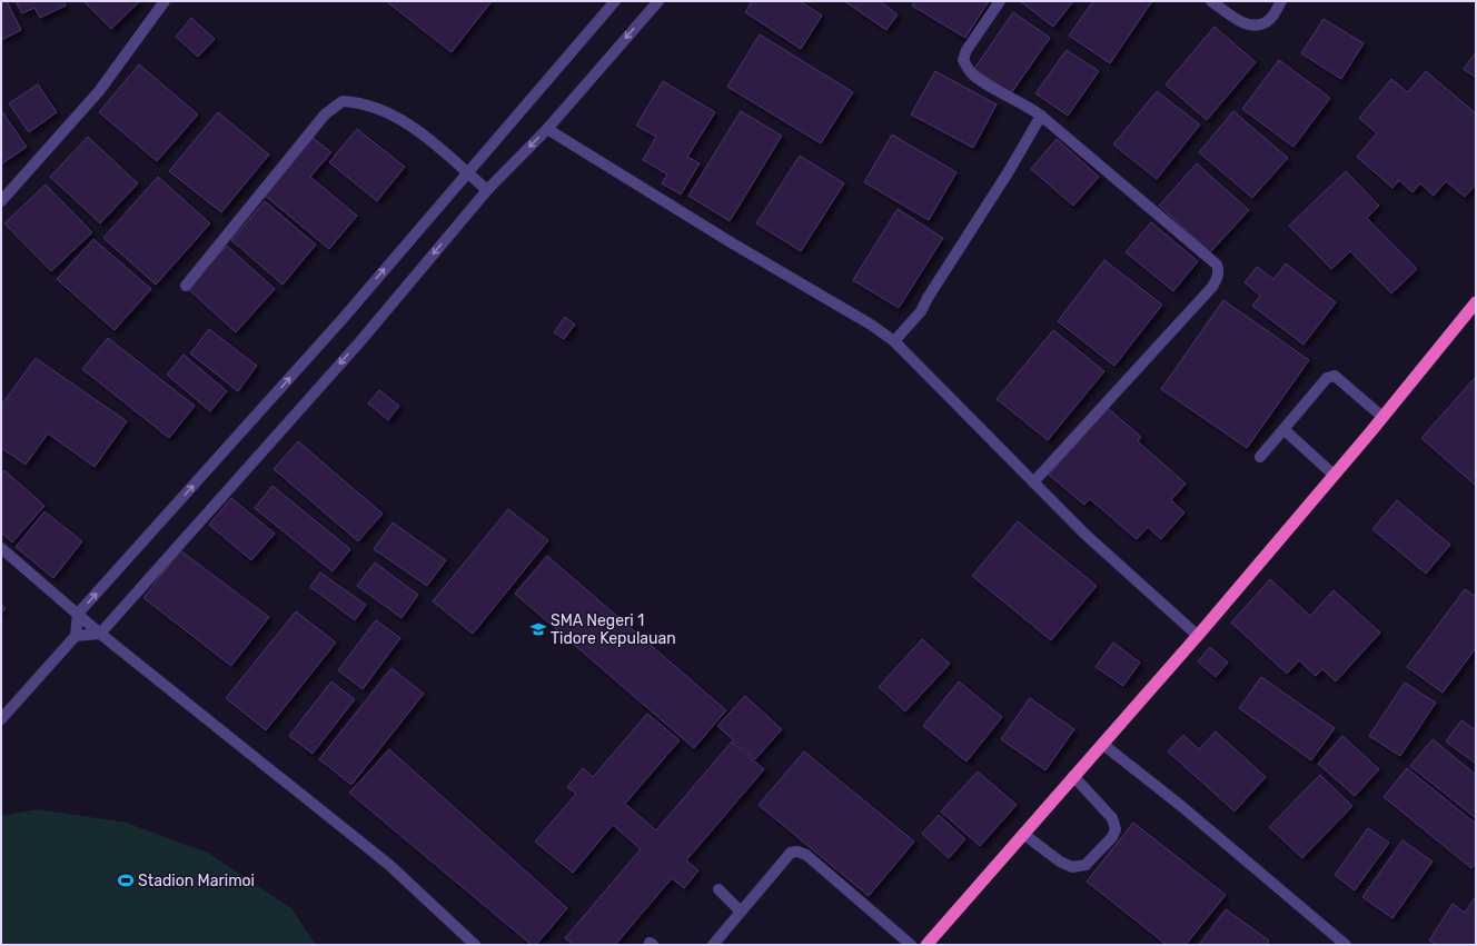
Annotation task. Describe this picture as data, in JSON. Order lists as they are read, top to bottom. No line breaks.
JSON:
{"places":{"school or university":["SMA Negeri 1 Tidore Kepulauan"],"sports":["Stadion Marimoi"]}}
